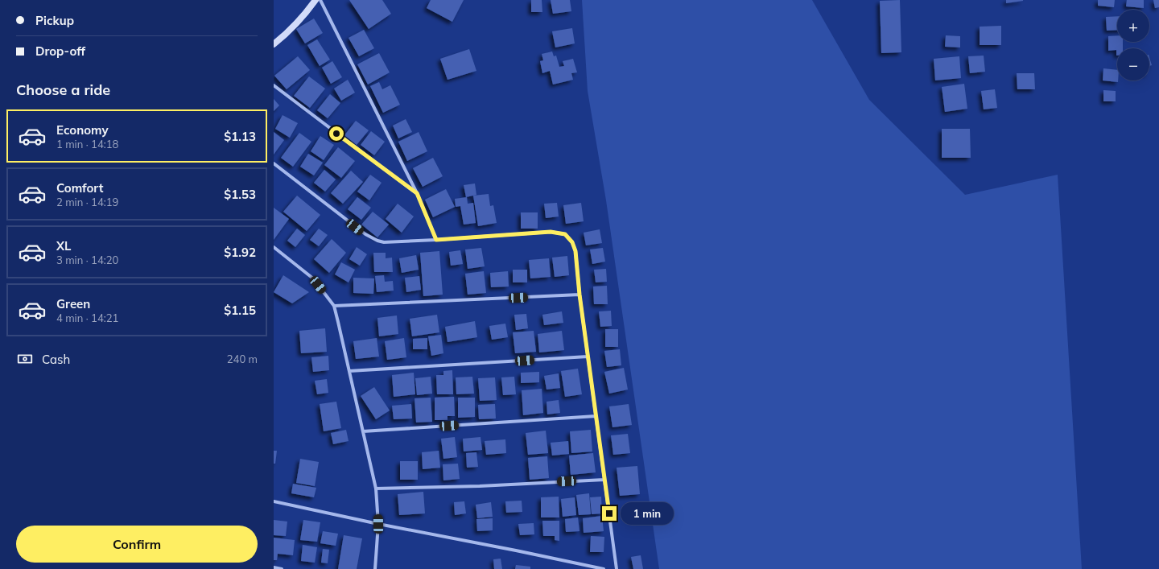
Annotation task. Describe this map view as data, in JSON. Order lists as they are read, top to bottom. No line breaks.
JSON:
{"page":{"banner":["Pickup","Drop-off"],"map_buttons":["+","−"],"heading":"Choose a ride","list":[{"name":"Economy","note":"1 min · 14:18","value":"$1.13"},{"name":"Comfort","note":"2 min · 14:19","value":"$1.53"},{"name":"XL","note":"3 min · 14:20","value":"$1.92"},{"name":"Green","note":"4 min · 14:21","value":"$1.15"}],"pay":["Cash","240 m"],"bubble":"1 min","buttons":"Confirm"}}
